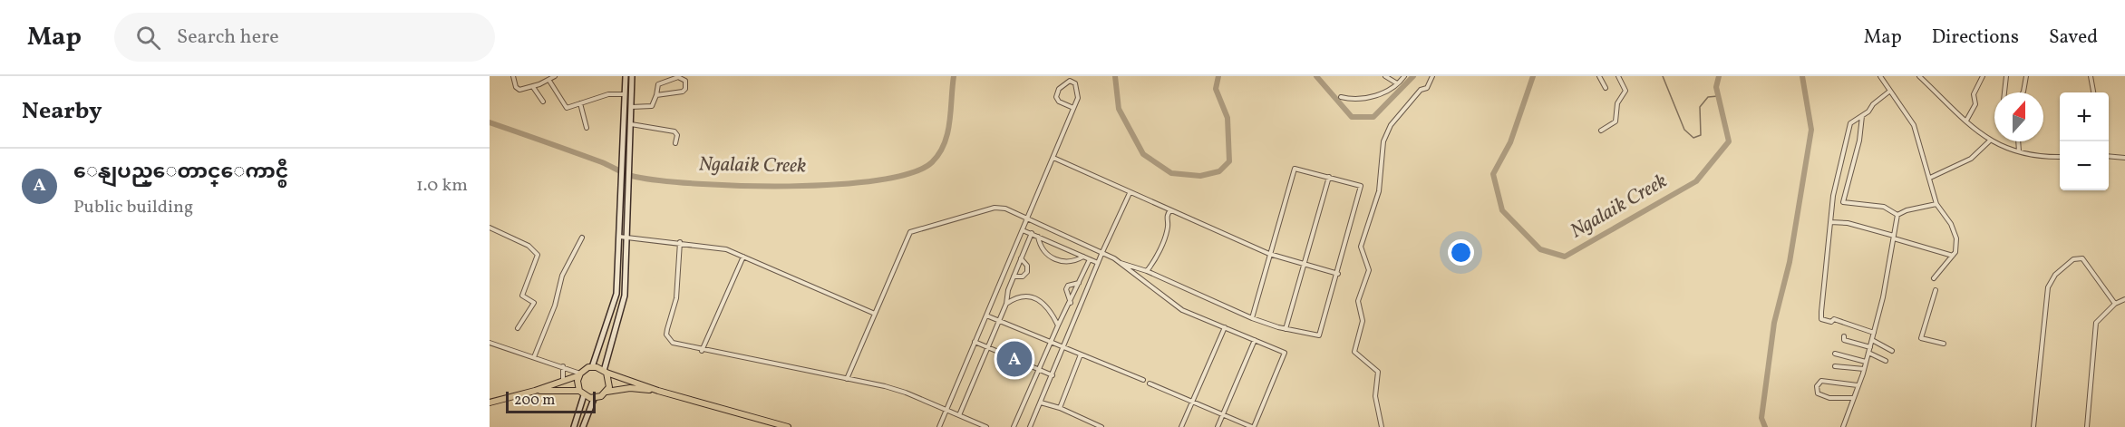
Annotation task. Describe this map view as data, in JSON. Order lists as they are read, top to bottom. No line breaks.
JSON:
{"water":["Ngalaik Creek"],"scale_bar":"200 m","north":"top","page":{"header":"Map","search":"Search here","nav":["Map","Directions","Saved"],"heading":"Nearby","map_buttons":["+","−"],"list":[{"mark":"A","name":"ေနျပည္ေတာင္ေကာင္စီ","note":"Public building","value":"1.0 km"}],"pins":"A","scale":"200 m"}}
